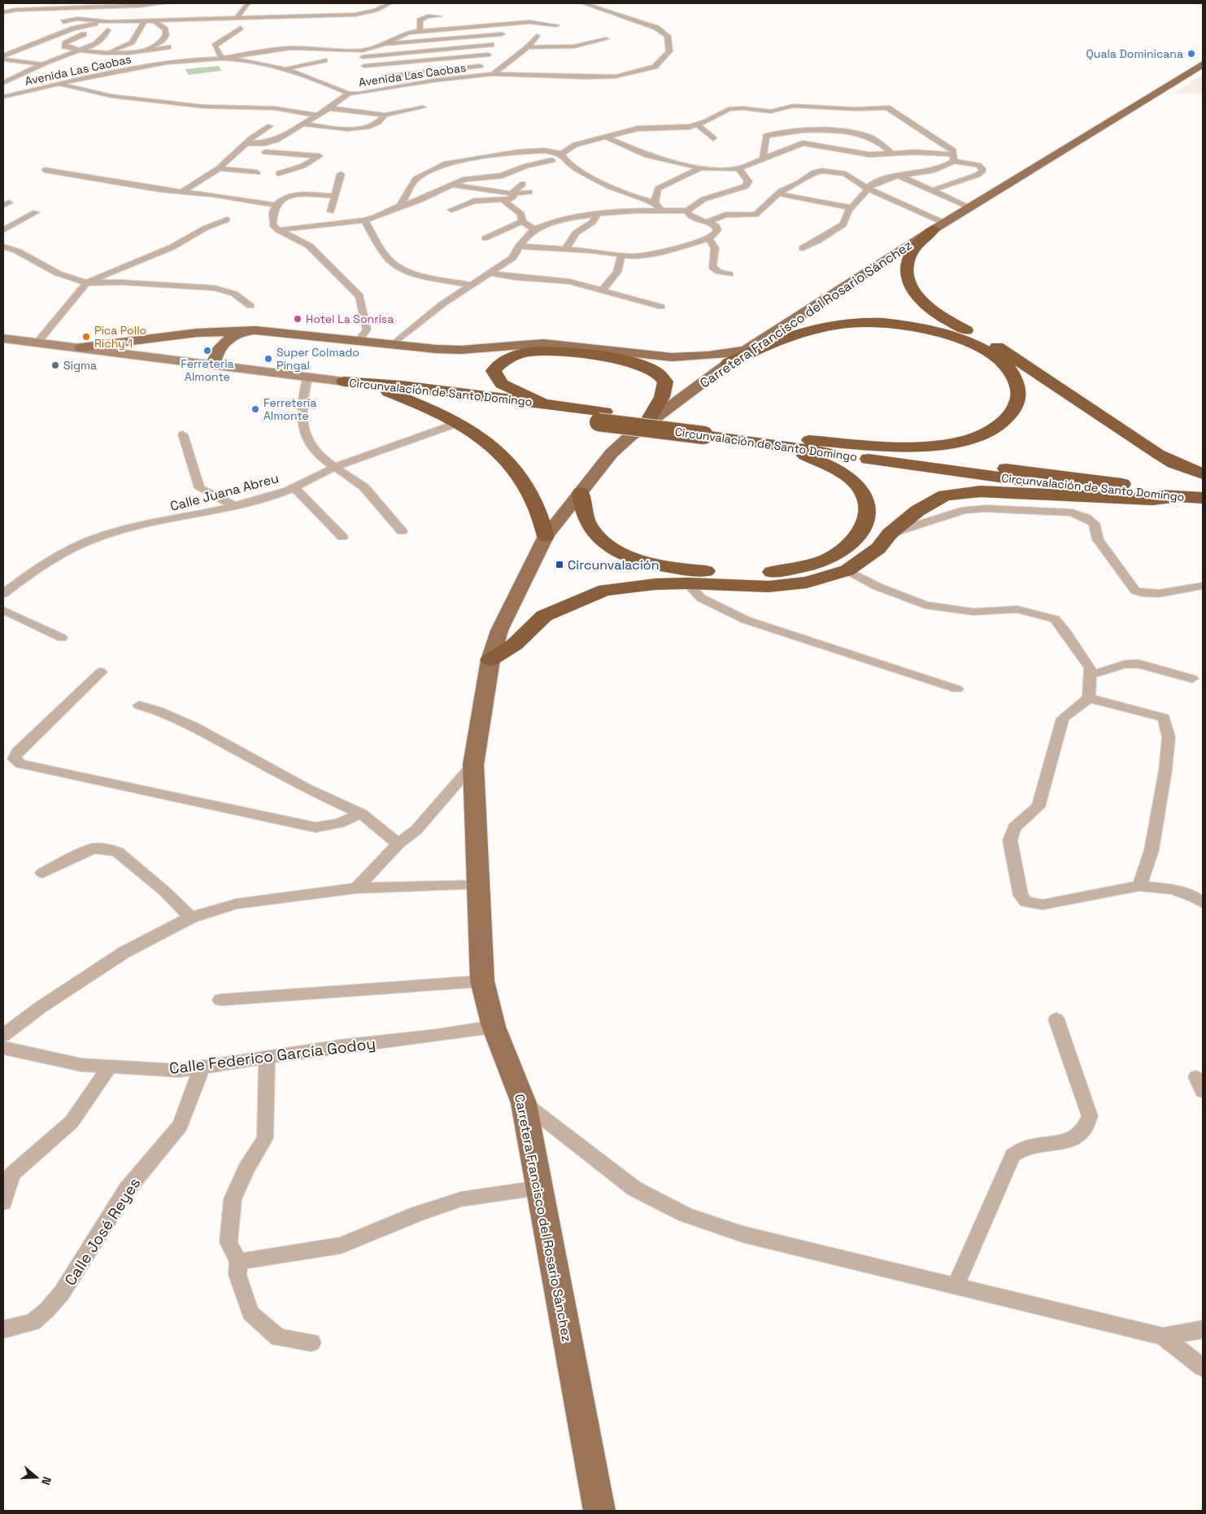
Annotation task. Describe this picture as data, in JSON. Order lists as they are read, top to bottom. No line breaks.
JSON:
{"streets":{"highway":["Circunvalación de Santo Domingo"],"main road":["Carretera Francisco del Rosario Sánchez"],"street":["Avenida Las Caobas","Calle Juana Abreu","Calle Federico García Godoy","Calle José Reyes"]},"crossings":[["Carretera Francisco del Rosario Sánchez","Calle Federico García Godoy"],["Calle Federico García Godoy","Calle José Reyes"]],"places":{"other":["Quala Dominicana","Hotel La Sonrisa","Pica Pollo Richy 1","Ferreteria Almonte","Super Colmado Pingal","Sigma","Ferretería Almonte"],"transit":["Circunvalación"]},"north":"right"}
